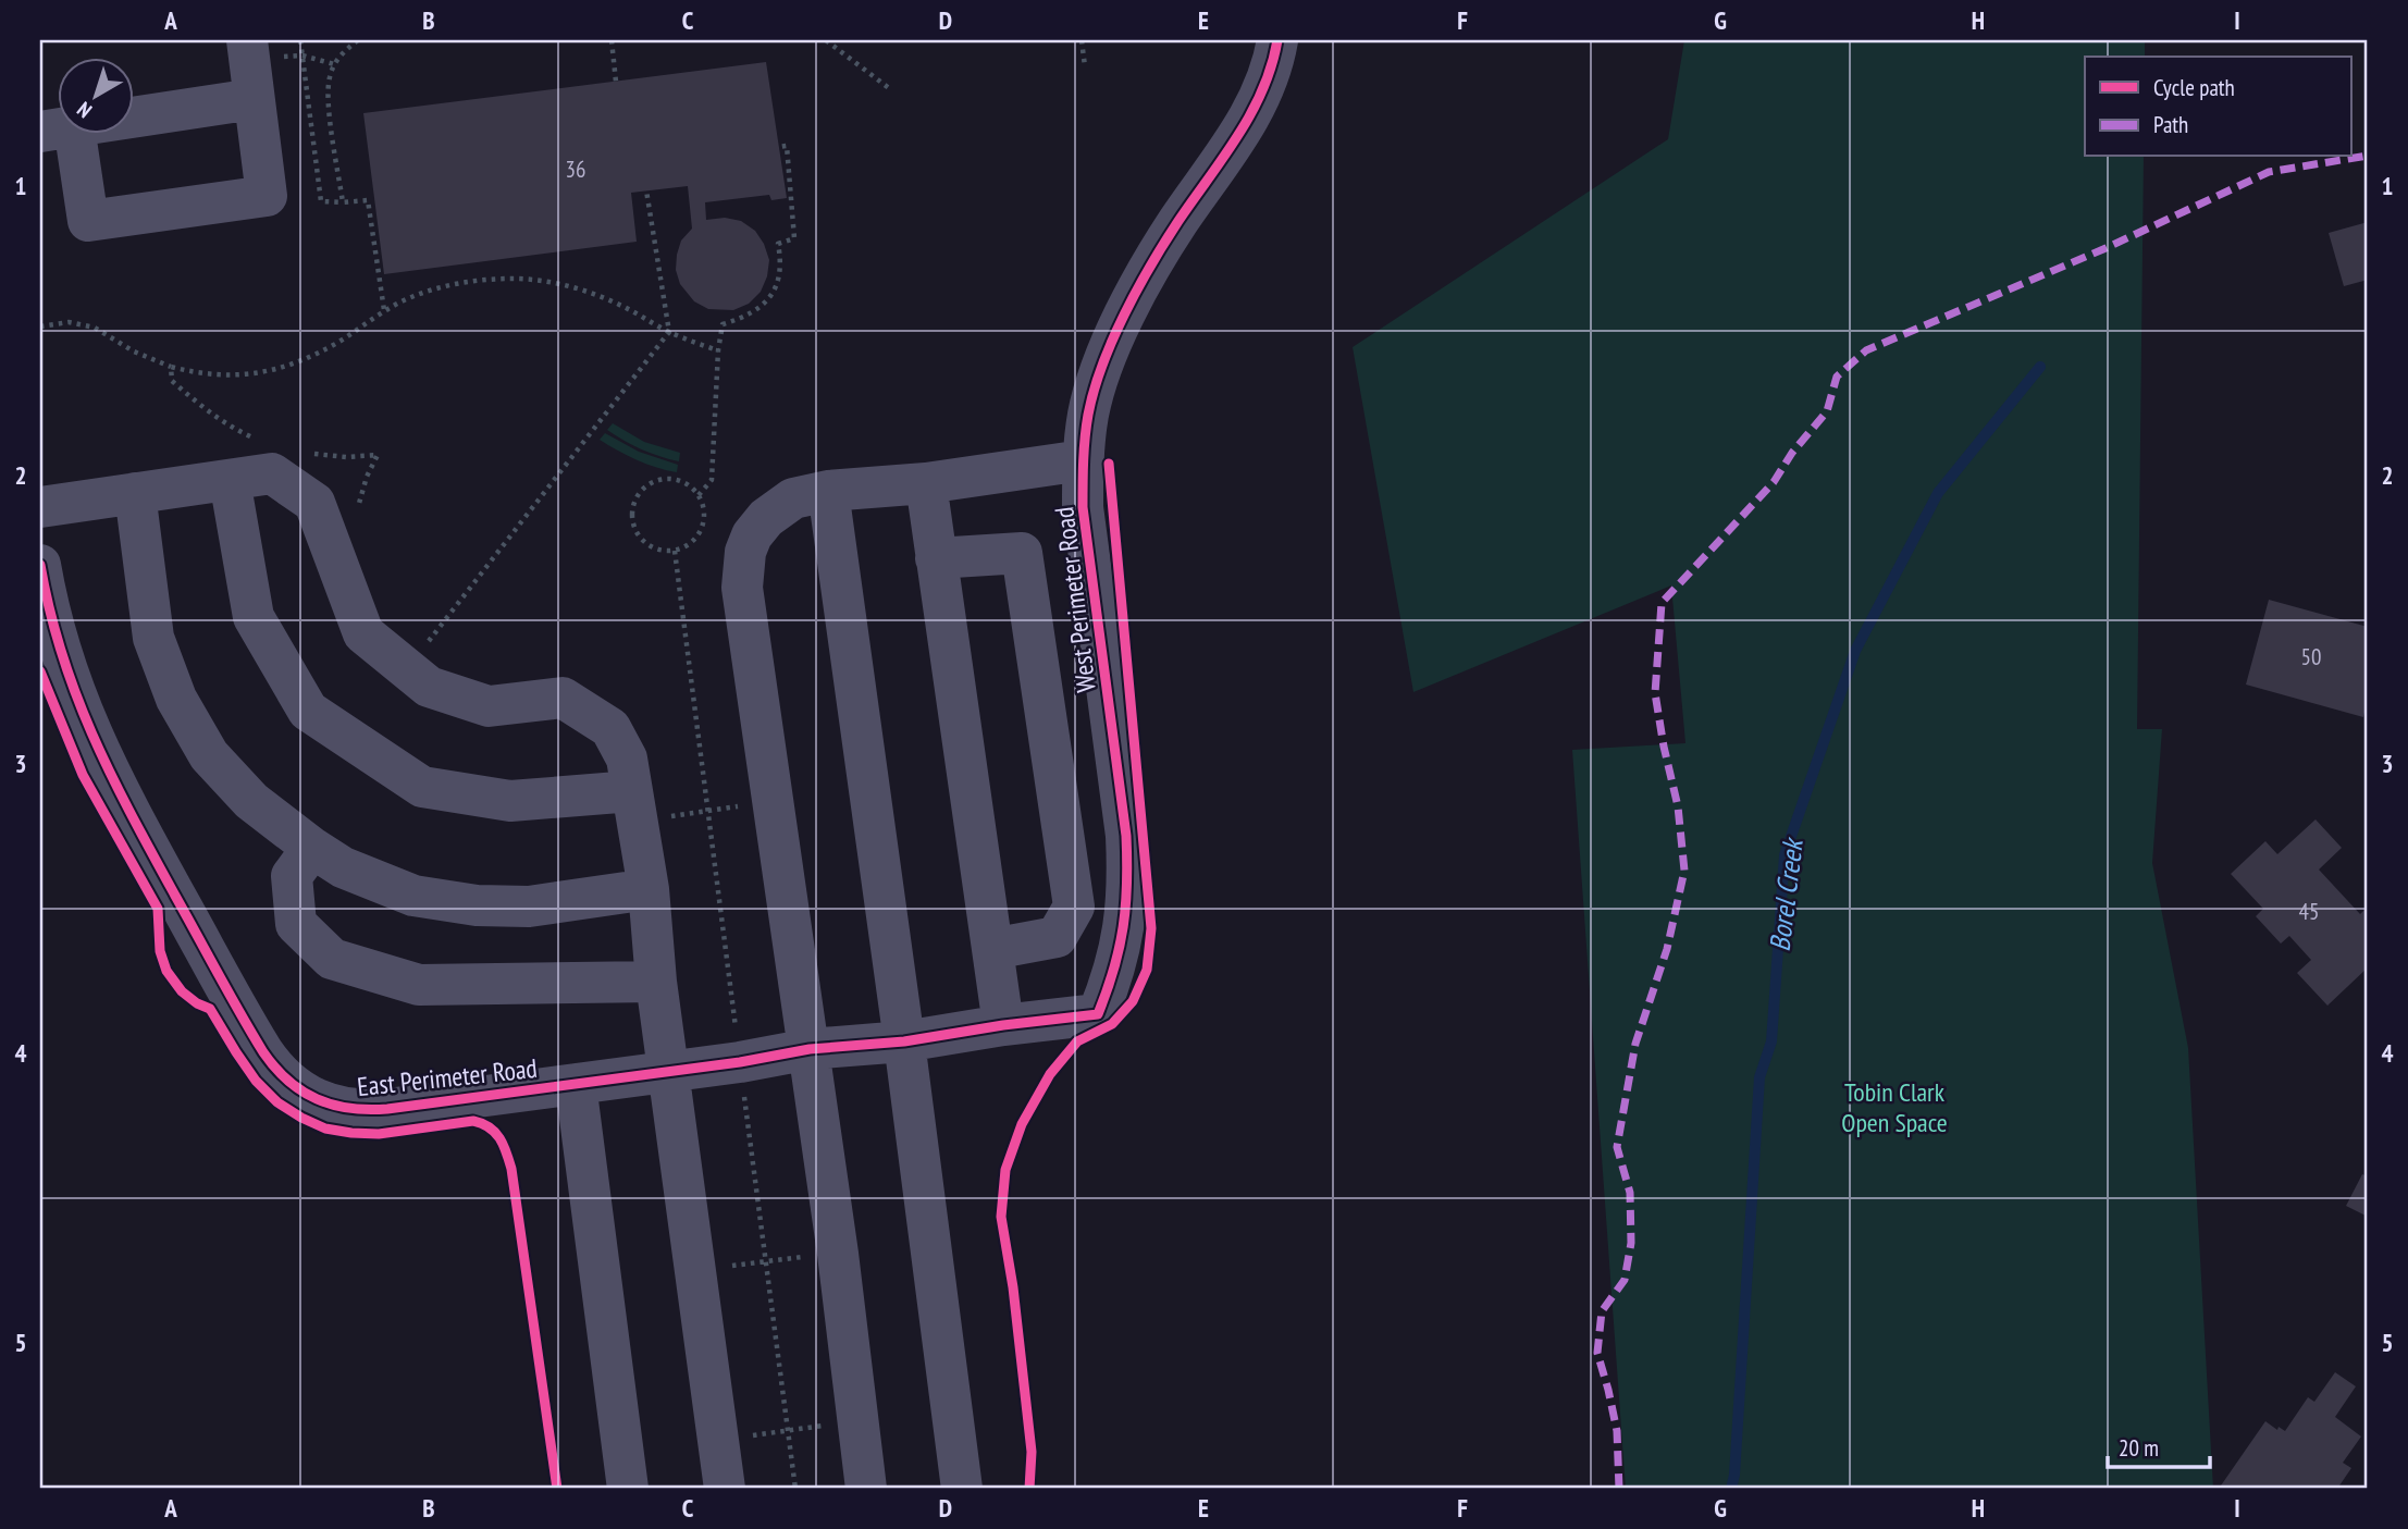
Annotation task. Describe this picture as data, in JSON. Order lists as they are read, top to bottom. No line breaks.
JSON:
{"streets":{"street":["West Perimeter Road","East Perimeter Road"]},"crossings":[["West Perimeter Road","East Perimeter Road"]],"water":["Borel Creek"],"parks":["Tobin Clark Open Space"],"house_numbers":["36","50","45"],"legend":["Cycle path","Path"],"scale_bar":"20 m","north":"bottom left","grid":{"columns":["A","B","C","D","E","F","G","H","I"],"rows":["1","2","3","4","5"]}}
